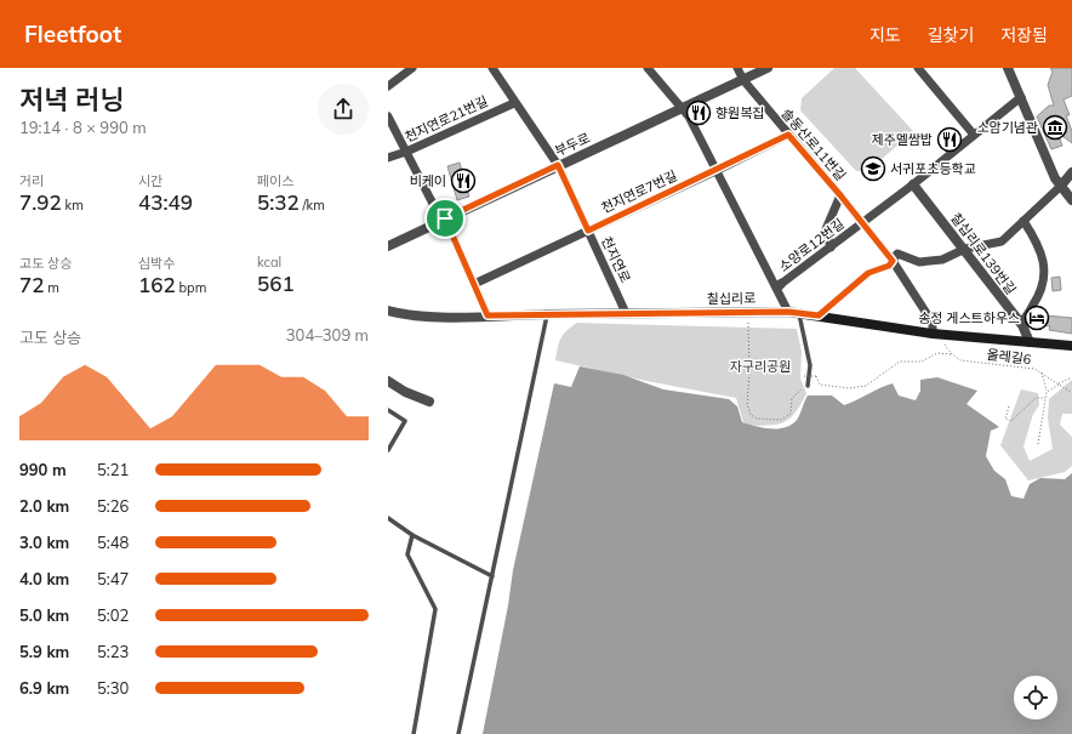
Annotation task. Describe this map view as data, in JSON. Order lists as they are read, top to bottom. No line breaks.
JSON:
{"streets":{"main road":["칠십리로"],"street":["천지연로21번길","부두로","솔동산로11번길","천지연로7번길","소양로12번길","칠십리로139번길","천지연로"],"path":["올레길6"]},"crossings":[["천지연로21번길","천지연로"],["부두로","솔동산로11번길"],["부두로","천지연로"],["솔동산로11번길","천지연로7번길"],["솔동산로11번길","소양로12번길"],["솔동산로11번길","칠십리로"],["천지연로7번길","천지연로"],["소양로12번길","칠십리로139번길"],["칠십리로139번길","칠십리로"],["천지연로","칠십리로"]],"parks":["자구리공원"],"places":{"restaurant":["향원복집","제주멜쌈밥","비케이"],"museum":["소암기념관"],"school or university":["서귀포초등학교"],"hotel":["송정 게스트하우스"]},"page":{"header":"Fleetfoot","nav":["지도","길찾기","저장됨"],"heading":["저녁 러닝","19:14 · 8 × 990 m"],"stats":[["거리","7.92 km"],["시간","43:49"],["페이스","5:32 /km"],["고도 상승","72 m"],["심박수","162 bpm"],["kcal","561"]],"chart":["고도 상승","304–309 m"],"list":[{"name":"990 m","note":"5:21"},{"name":"2.0 km","note":"5:26"},{"name":"3.0 km","note":"5:48"},{"name":"4.0 km","note":"5:47"},{"name":"5.0 km","note":"5:02"},{"name":"5.9 km","note":"5:23"},{"name":"6.9 km","note":"5:30"}]}}
